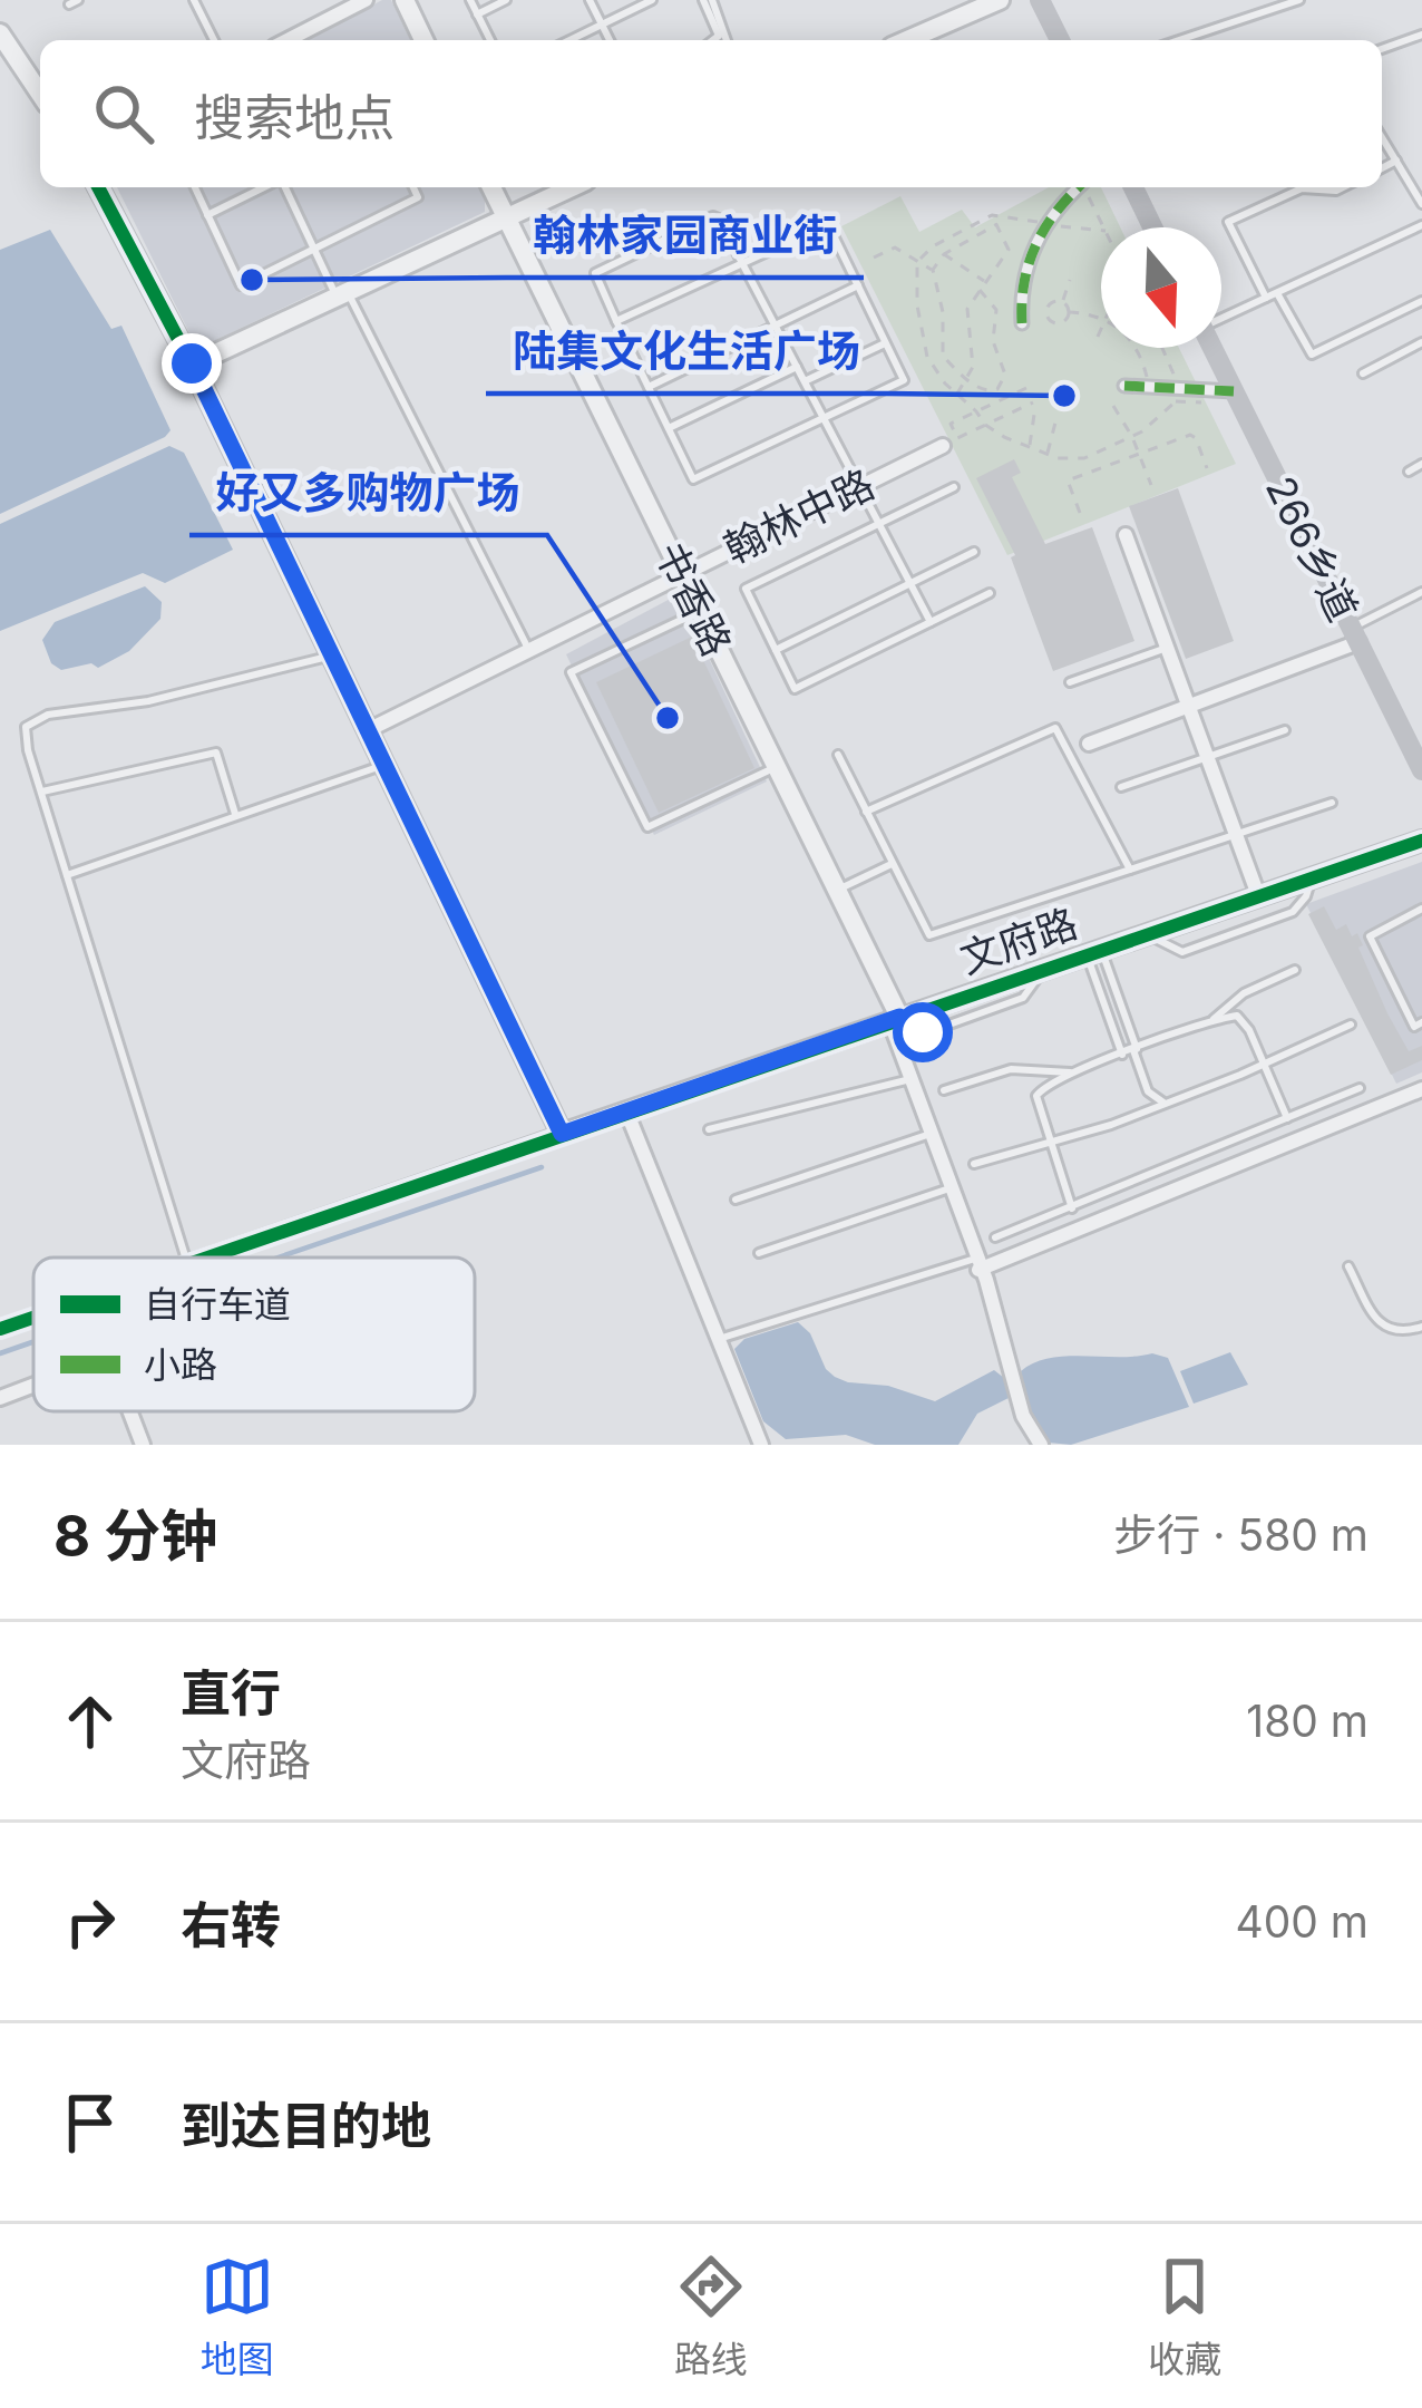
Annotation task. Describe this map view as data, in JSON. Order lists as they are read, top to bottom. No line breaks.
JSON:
{"streets":{"main road":["266乡道"],"street":["翰林中路","书香路","文府路"]},"crossings":[["翰林中路","书香路"],["书香路","文府路"]],"places":["翰林家园商业街","陆集文化生活广场","好又多购物广场"],"legend":["自行车道","小路"],"north":"bottom","page":{"search":"搜索地点","heading":["8 分钟","步行 · 580 m"],"list":[["直行","文府路","180 m"],["右转","400 m"],"到达目的地"],"nav":["地图","路线","收藏"]}}
